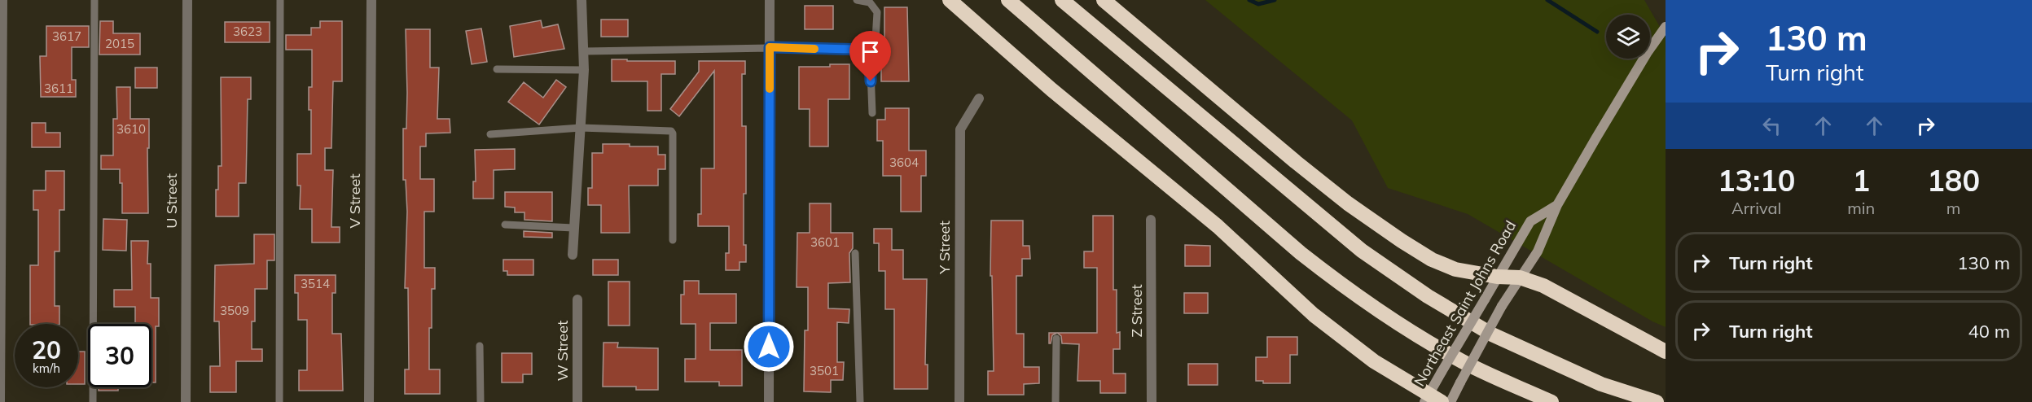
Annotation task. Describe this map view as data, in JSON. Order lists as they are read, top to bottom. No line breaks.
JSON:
{"streets":{"main road":["Northeast Saint Johns Road"],"street":["U Street","V Street","Y Street","Z Street","W Street"]},"house_numbers":["3623","3617","2015","3611","3610","3604","3601","3514","3509","3501"],"page":{"turn":["130 m","Turn right"],"eta":["13:10","Arrival","1","min","180","m"],"list":[{"name":"Turn right","value":"130 m"},{"name":"Turn right","value":"40 m"}],"speed":"20 km/h","limit":"30"}}
